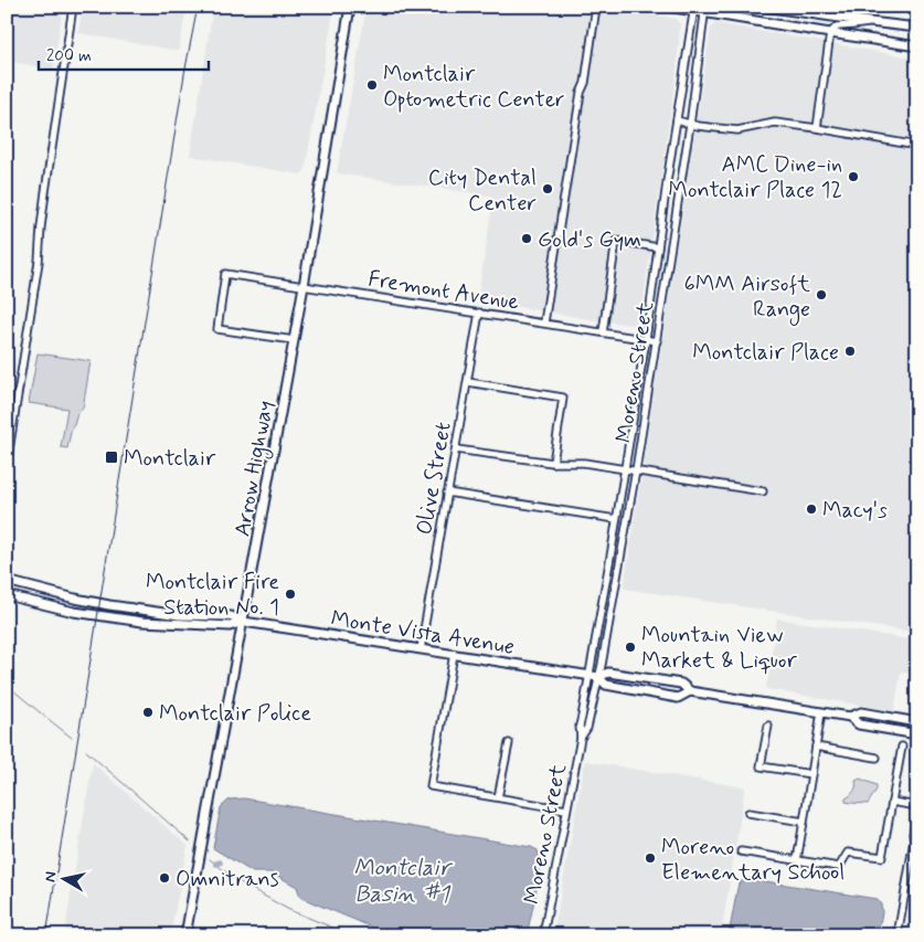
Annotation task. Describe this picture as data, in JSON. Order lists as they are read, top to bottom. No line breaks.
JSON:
{"streets":{"main road":["Arrow Highway","Monte Vista Avenue"],"street":["Fremont Avenue","Moreno Street","Olive Street"]},"crossings":[["Fremont Avenue","Moreno Street"],["Fremont Avenue","Arrow Highway"],["Fremont Avenue","Olive Street"],["Moreno Street","Monte Vista Avenue"],["Arrow Highway","Monte Vista Avenue"],["Olive Street","Monte Vista Avenue"]],"water":["Montclair Basin #1"],"places":{"other":["Montclair Optometric Center","AMC Dine-in Montclair Place 12","City Dental Center","Gold's Gym","6MM Airsoft Range","Montclair Place","Macy's","Montclair Fire Station No. 1","Mountain View Market & Liquor","Montclair Police","Moreno Elementary School","Omnitrans"],"transit":["Montclair"]},"scale_bar":"200 m","north":"left"}
